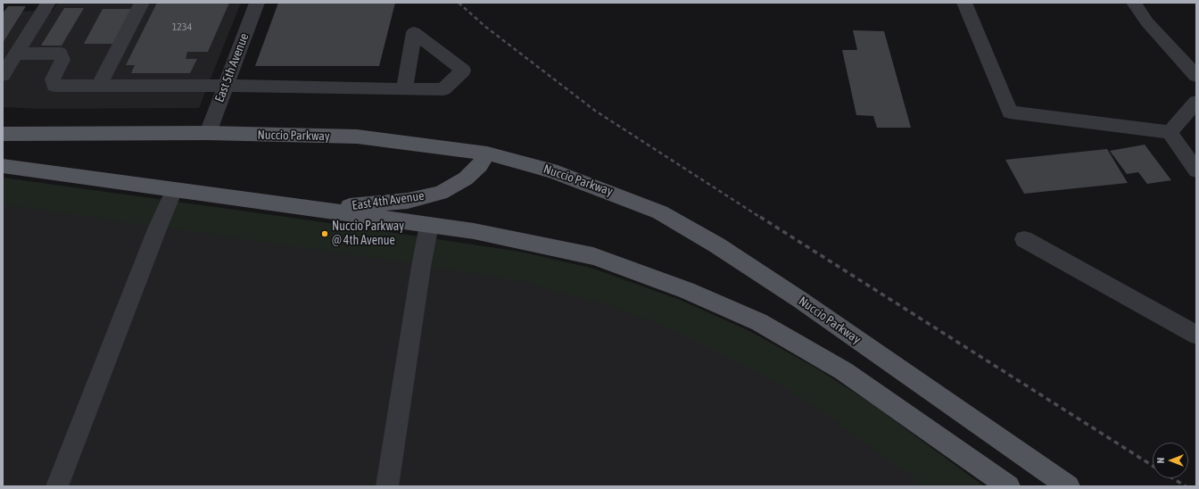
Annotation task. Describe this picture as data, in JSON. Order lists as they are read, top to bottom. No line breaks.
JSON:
{"streets":{"main road":["Nuccio Parkway","East 4th Avenue"],"street":["East 5th Avenue"]},"crossings":[["East 5th Avenue","Nuccio Parkway"],["Nuccio Parkway","East 4th Avenue"]],"places":["Nuccio Parkway @ 4th Avenue"],"house_numbers":["1234"],"north":"left"}
